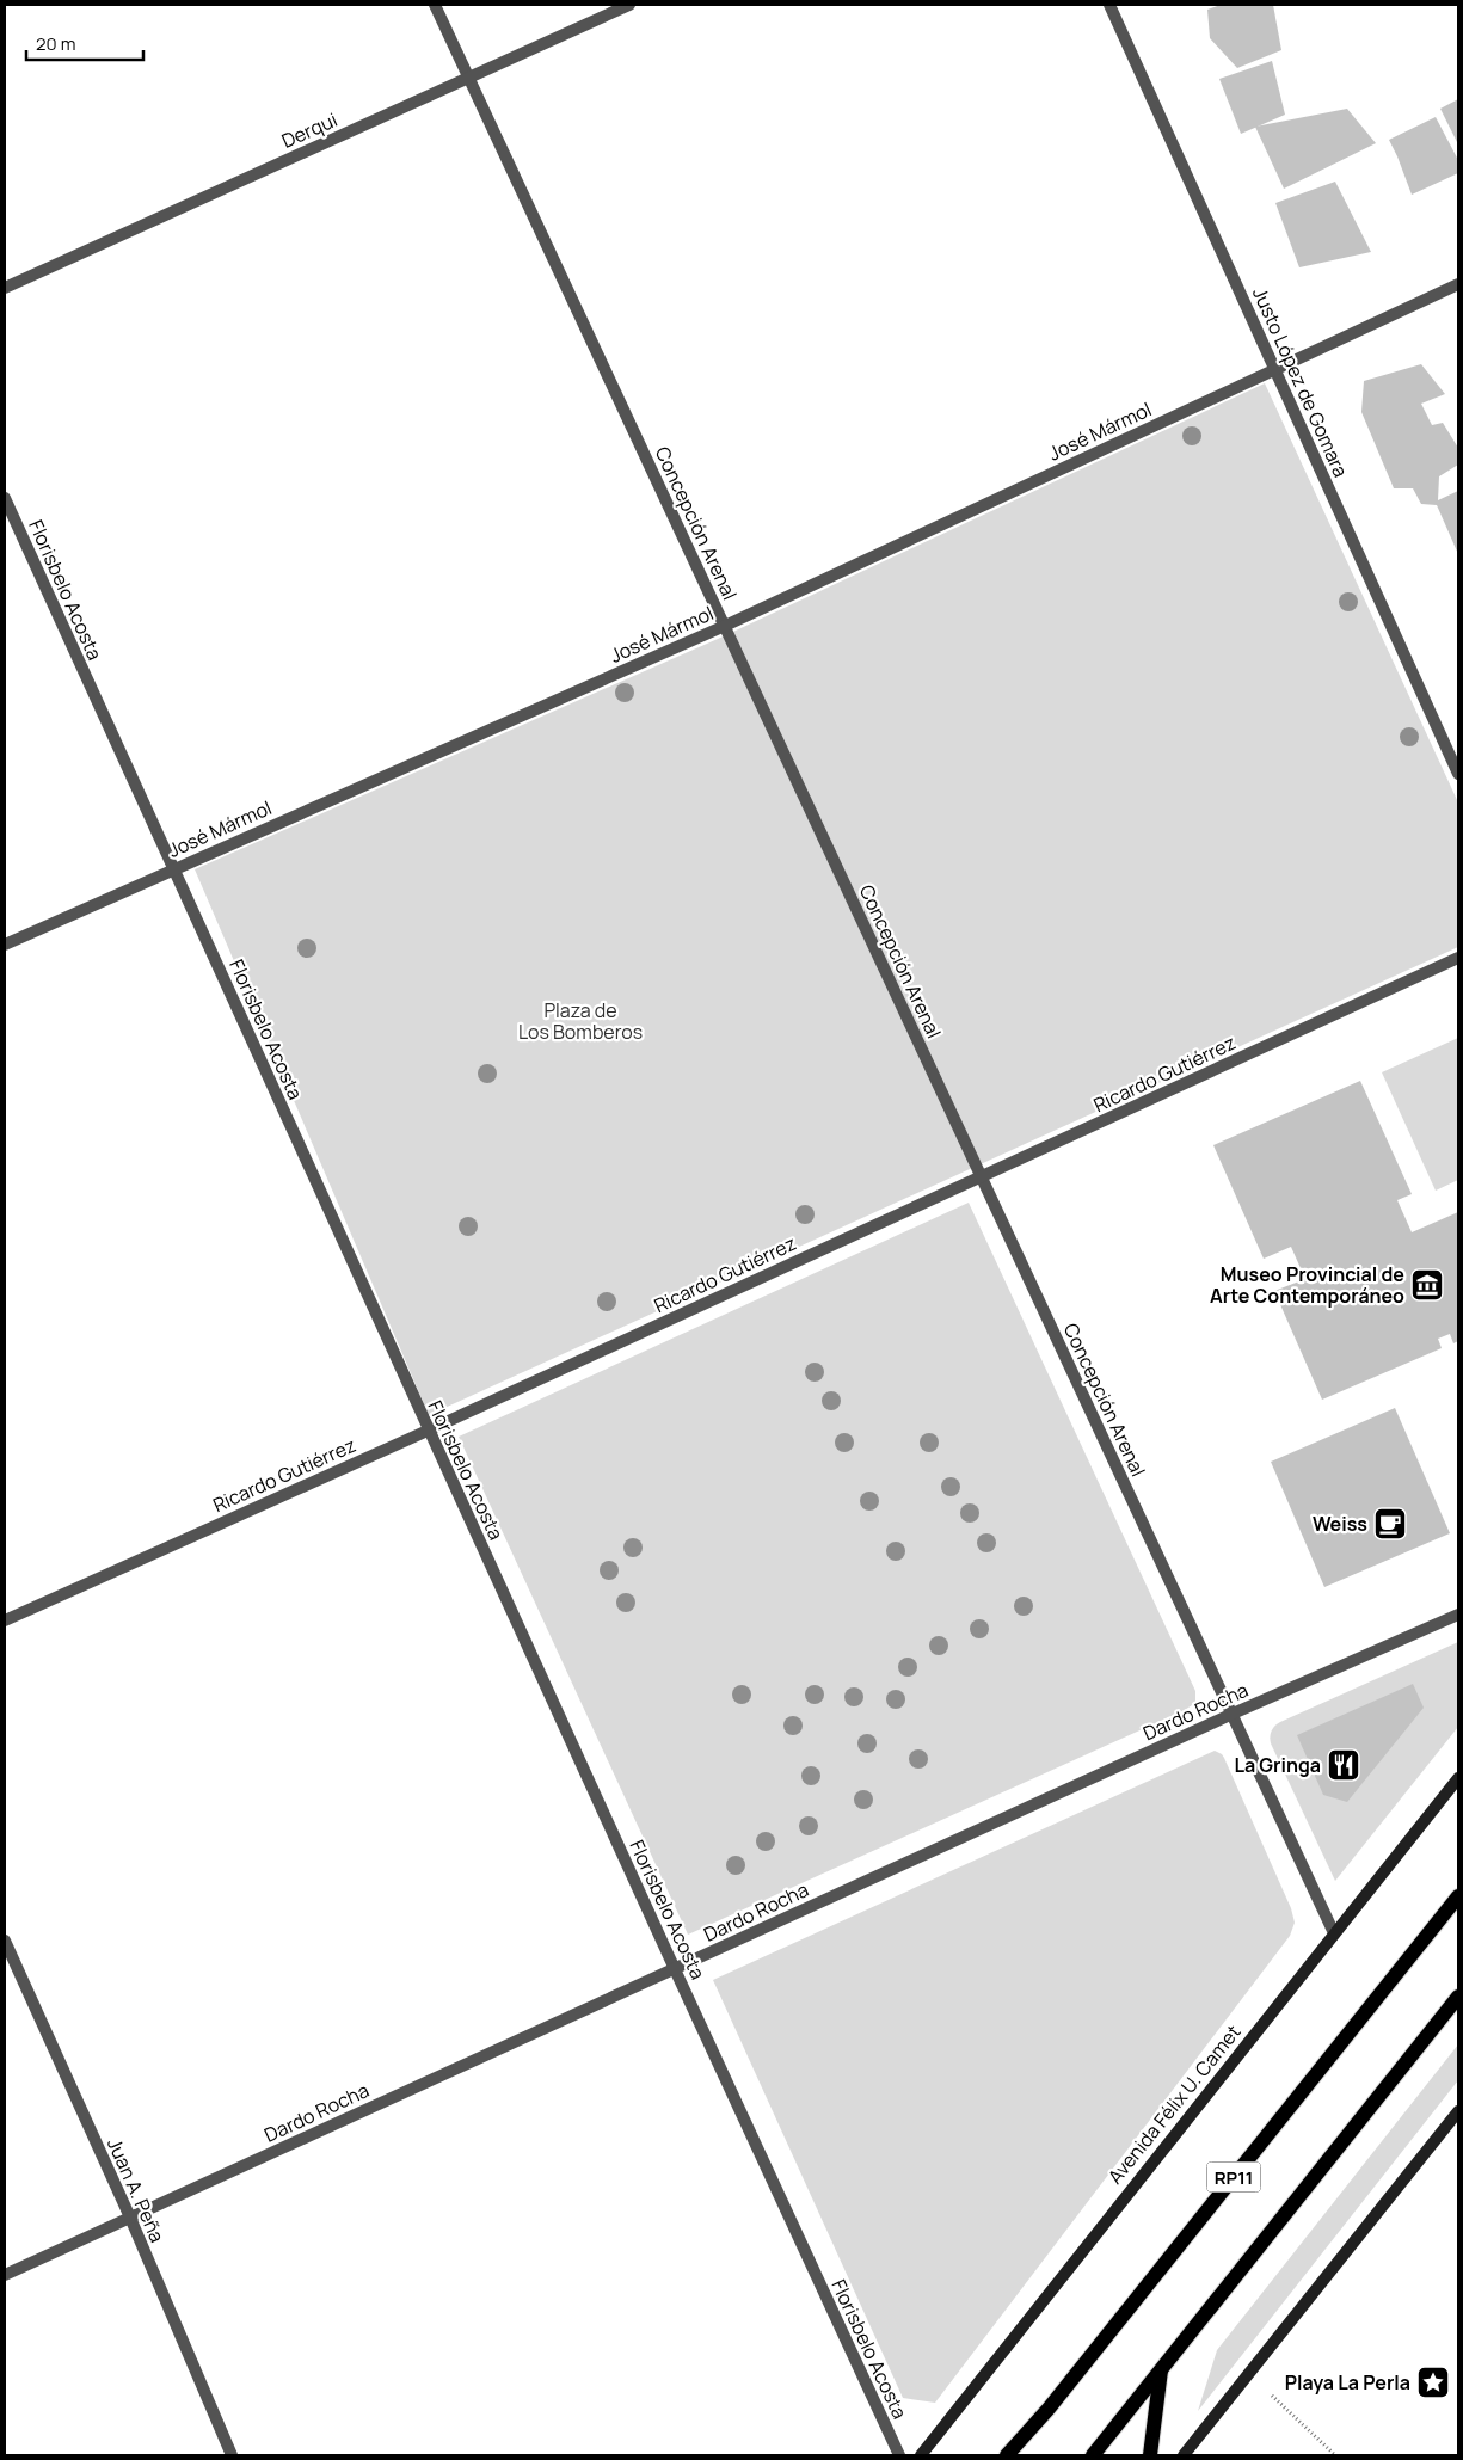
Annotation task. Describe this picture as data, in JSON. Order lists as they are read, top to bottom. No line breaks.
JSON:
{"streets":{"main road":["Avenida Félix U. Camet","RP11"],"street":["Derqui","Justo López de Gomara","José Mármol","Concepción Arenal","Florisbelo Acosta","Ricardo Gutiérrez","Dardo Rocha","Juan A. Peña"]},"crossings":[["Derqui","Concepción Arenal"],["Justo López de Gomara","José Mármol"],["José Mármol","Concepción Arenal"],["José Mármol","Florisbelo Acosta"],["Concepción Arenal","Ricardo Gutiérrez"],["Concepción Arenal","Dardo Rocha"],["Concepción Arenal","Avenida Félix U. Camet"],["Florisbelo Acosta","Ricardo Gutiérrez"],["Florisbelo Acosta","Dardo Rocha"],["Dardo Rocha","Juan A. Peña"]],"parks":["Plaza de Los Bomberos"],"places":{"museum":["Museo Provincial de Arte Contemporáneo"],"cafe":["Weiss"],"restaurant":["La Gringa"],"place":["Playa La Perla"]},"scale_bar":"20 m"}
